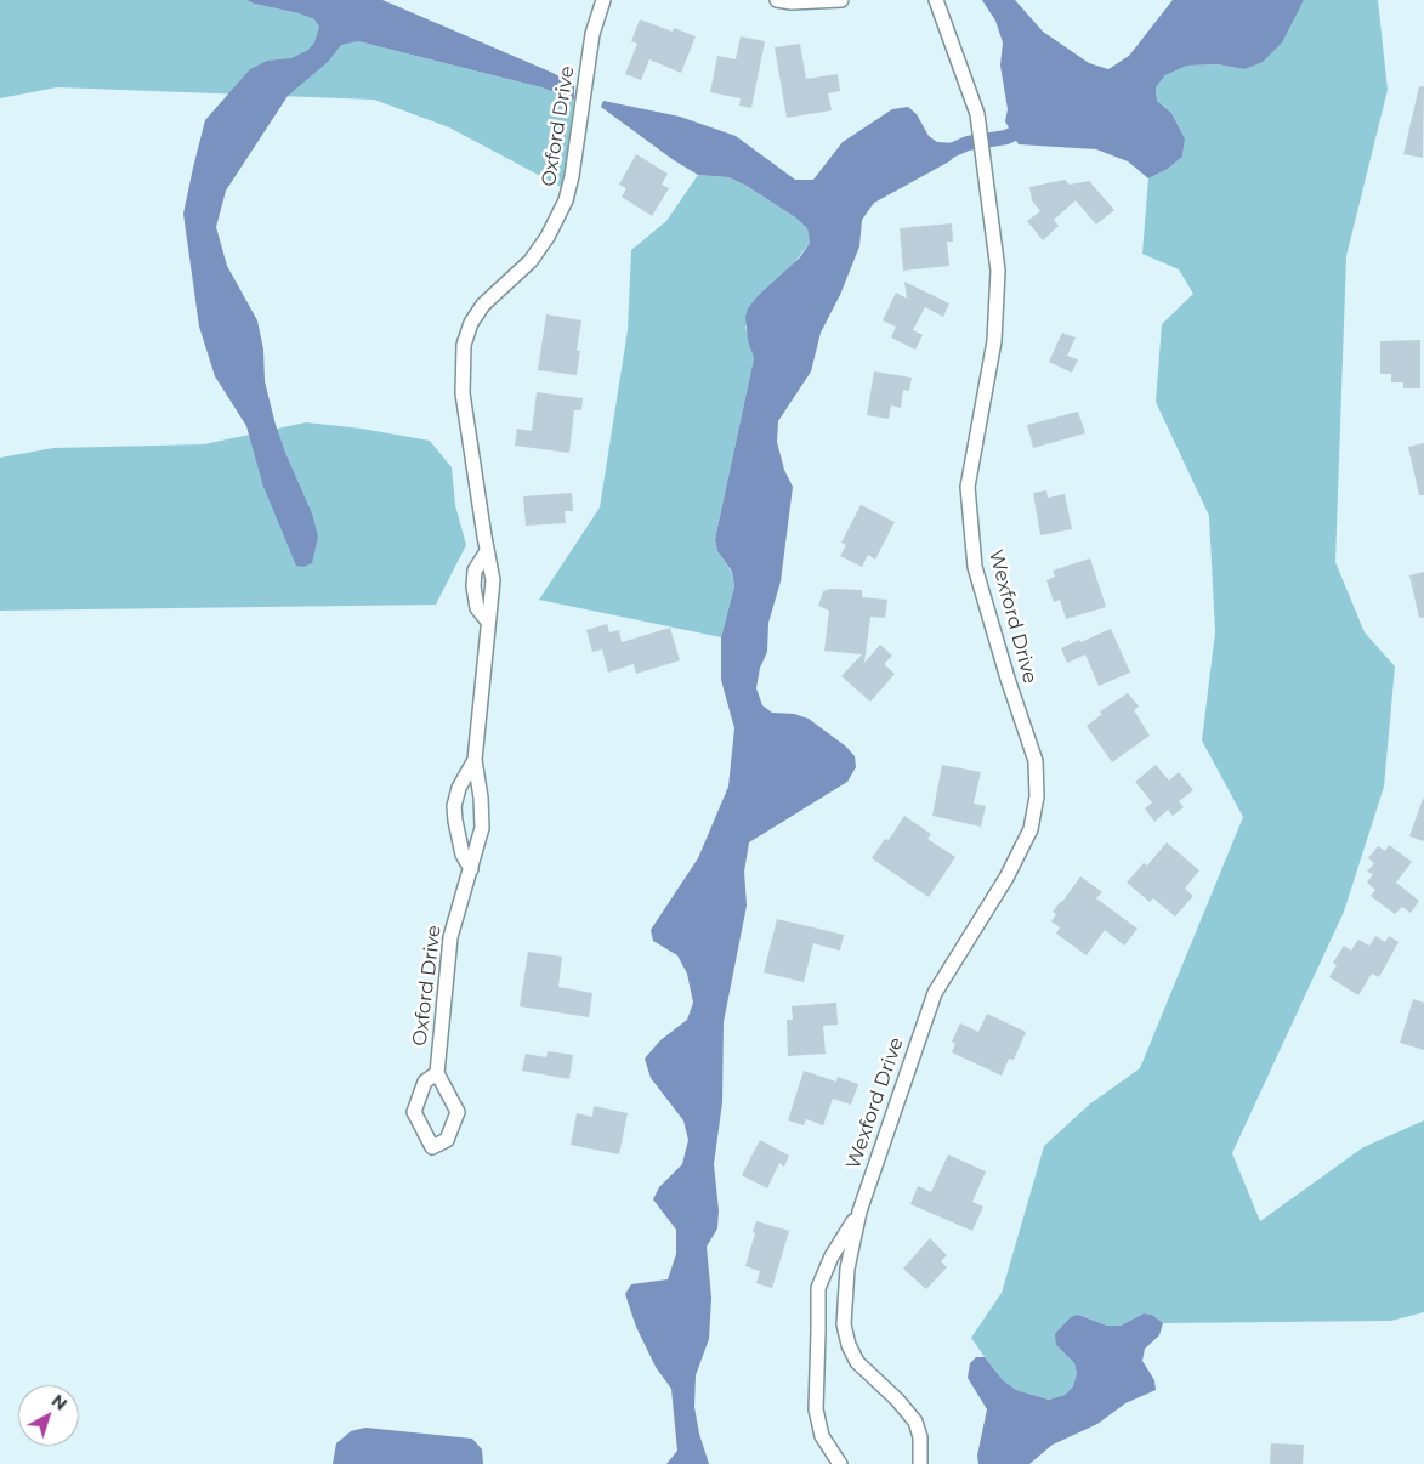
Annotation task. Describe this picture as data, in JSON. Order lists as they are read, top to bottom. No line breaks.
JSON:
{"streets":{"street":["Oxford Drive","Wexford Drive"]},"north":"top right"}
